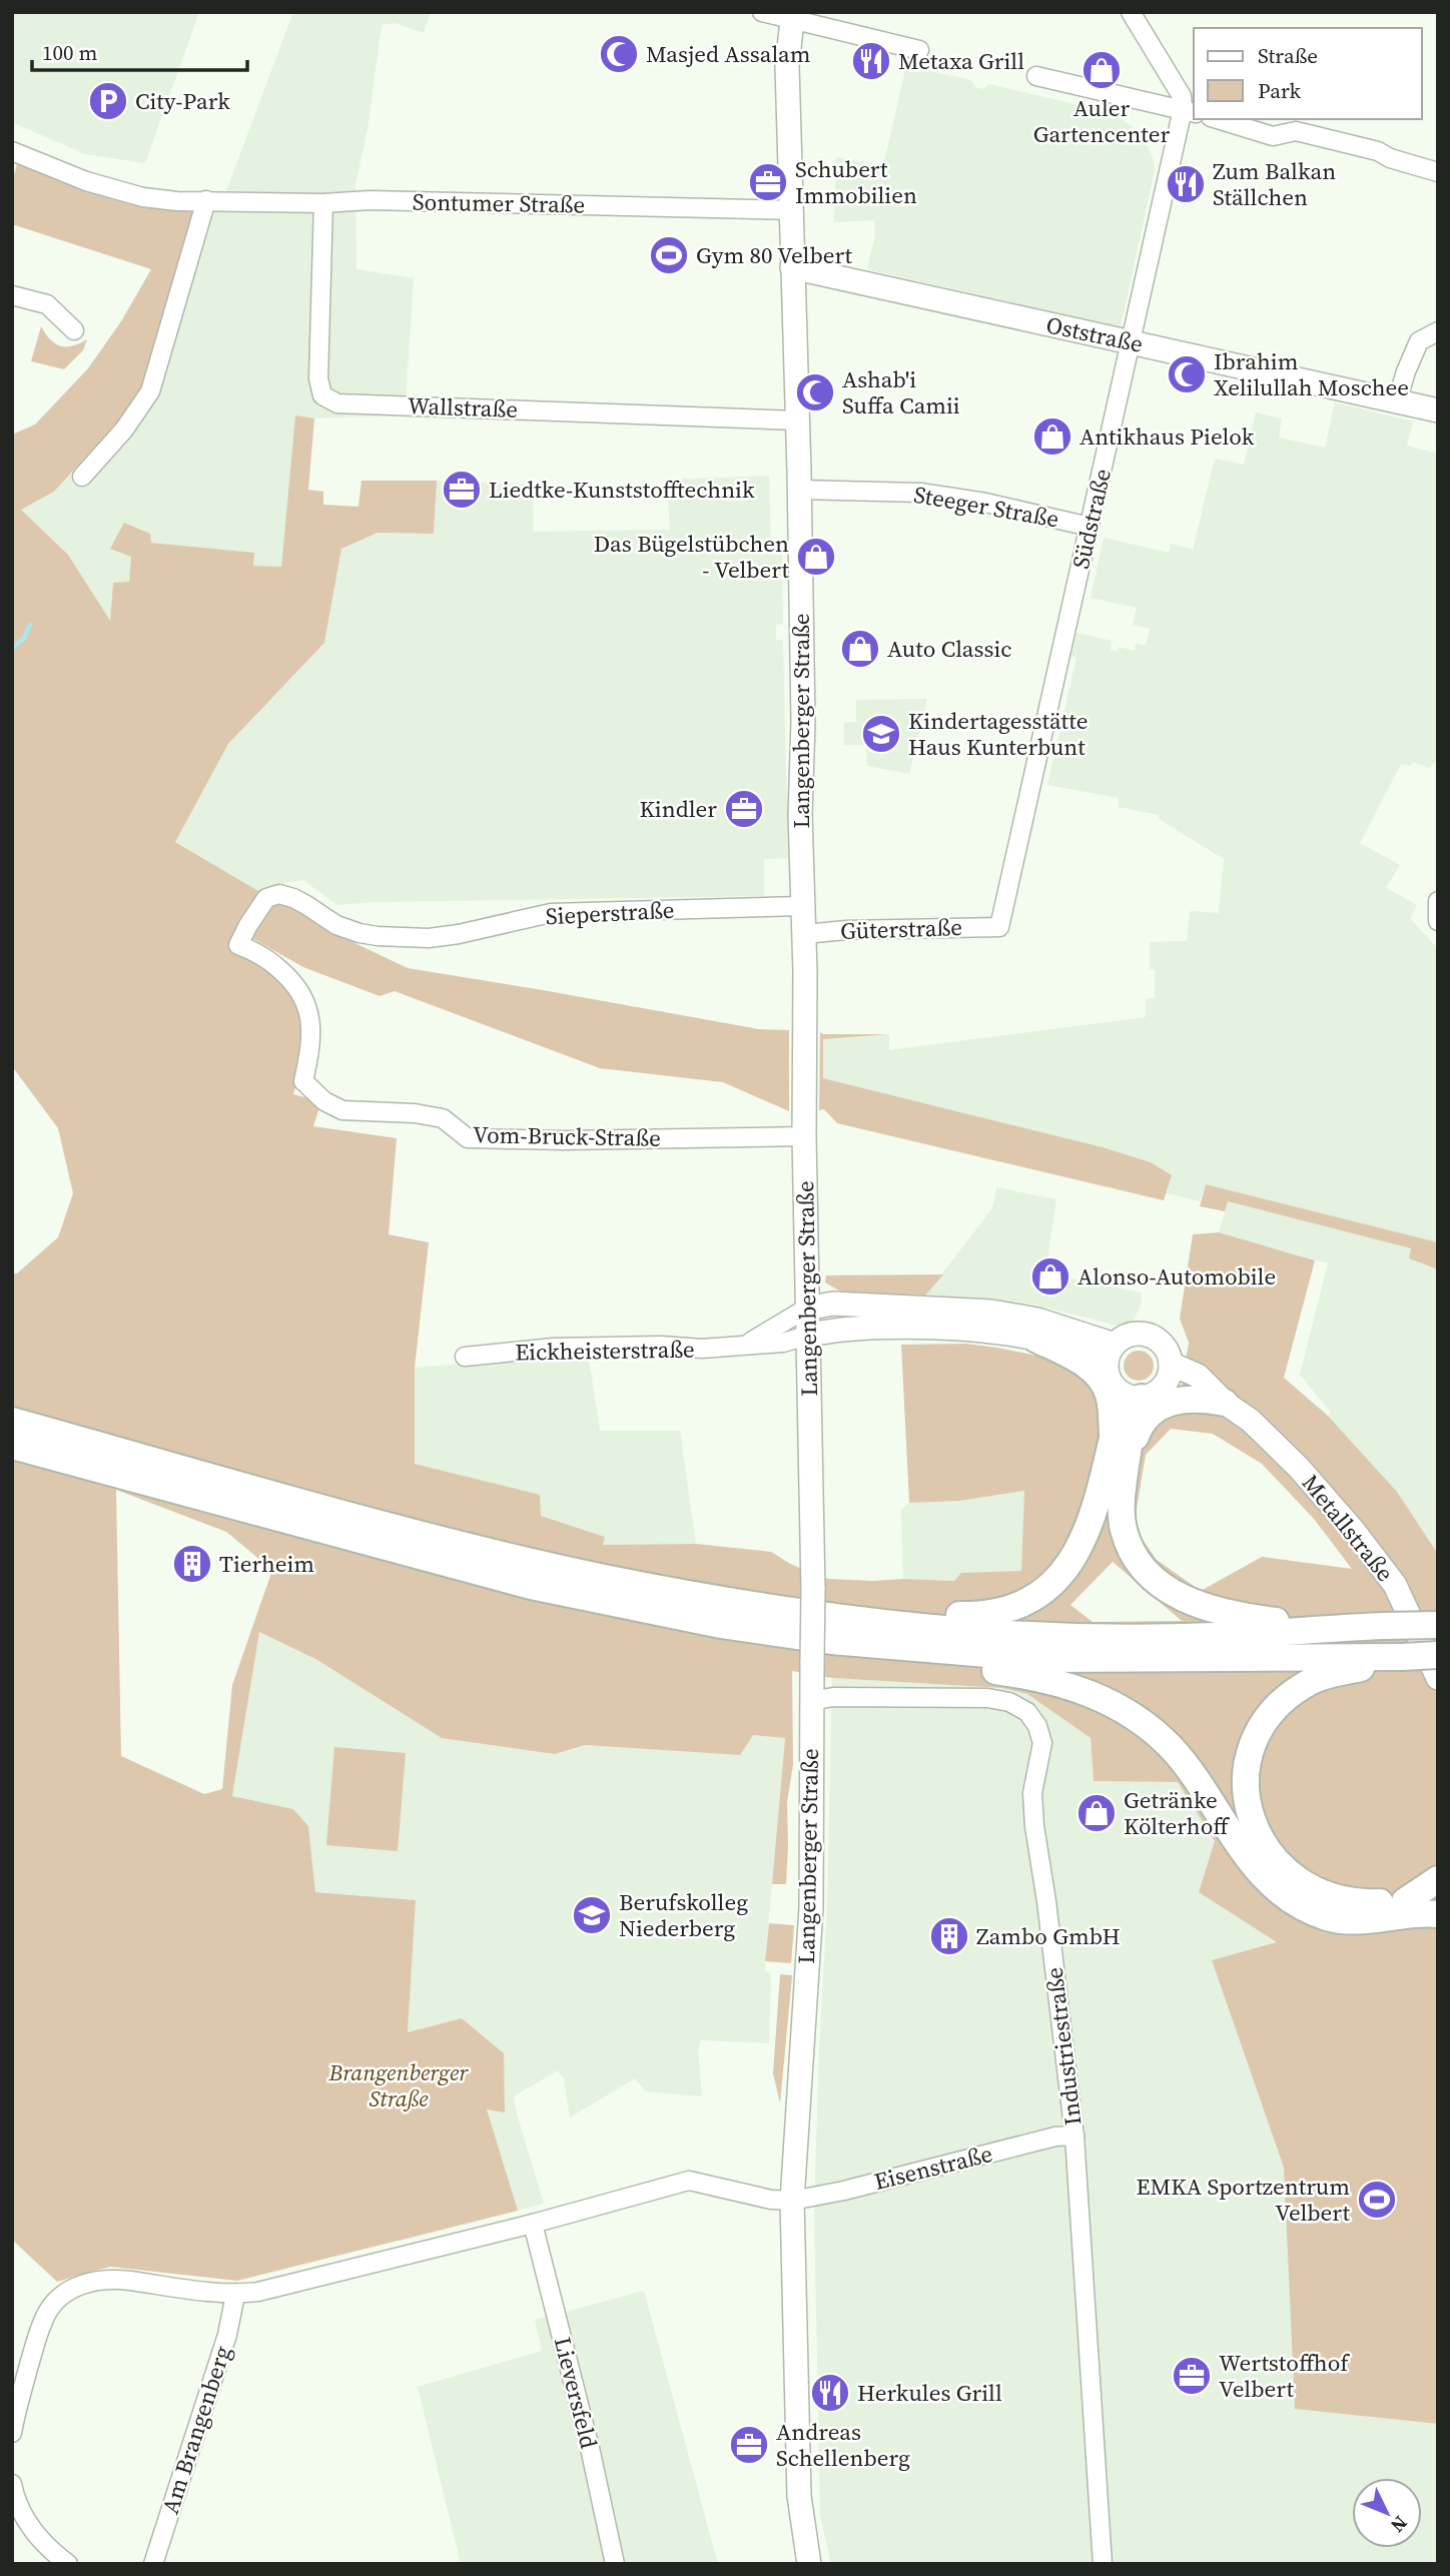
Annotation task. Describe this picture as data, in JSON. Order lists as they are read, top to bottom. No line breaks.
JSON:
{"streets":{"main road":["Oststraße","Langenberger Straße","Metallstraße"],"street":["Sontumer Straße","Wallstraße","Steeger Straße","Südstraße","Sieperstraße","Güterstraße","Vom-Bruck-Straße","Eickheisterstraße","Industriestraße","Eisenstraße","Lieversfeld","Am Brangenberg"]},"crossings":[["Sontumer Straße","Wallstraße"],["Sontumer Straße","Langenberger Straße"],["Oststraße","Südstraße"],["Oststraße","Langenberger Straße"],["Wallstraße","Langenberger Straße"],["Steeger Straße","Südstraße"],["Steeger Straße","Langenberger Straße"],["Südstraße","Güterstraße"],["Langenberger Straße","Sieperstraße"],["Langenberger Straße","Güterstraße"],["Langenberger Straße","Vom-Bruck-Straße"],["Langenberger Straße","Eickheisterstraße"],["Langenberger Straße","Industriestraße"],["Langenberger Straße","Eisenstraße"],["Sieperstraße","Vom-Bruck-Straße"],["Industriestraße","Eisenstraße"]],"parks":["Brangenberger Straße"],"places":{"mosque":["Masjed Assalam","Ibrahim Xelilullah Moschee","Ashab'i Suffa Camii"],"restaurant":["Metaxa Grill","Zum Balkan Ställchen","Herkules Grill"],"shop":["Auler Gartencenter","Antikhaus Pielok","Das Bügelstübchen - Velbert","Auto Classic","Alonso-Automobile","Getränke Költerhoff"],"parking":["City-Park"],"office":["Schubert Immobilien","Liedtke-Kunststofftechnik","Kindler","Wertstoffhof Velbert","Andreas Schellenberg"],"sports":["Gym 80 Velbert","EMKA Sportzentrum Velbert"],"school or university":["Kindertagesstätte Haus Kunterbunt","Berufskolleg Niederberg"],"building":["Tierheim","Zambo GmbH"]},"legend":["Straße","Park"],"scale_bar":"100 m","north":"bottom right"}
